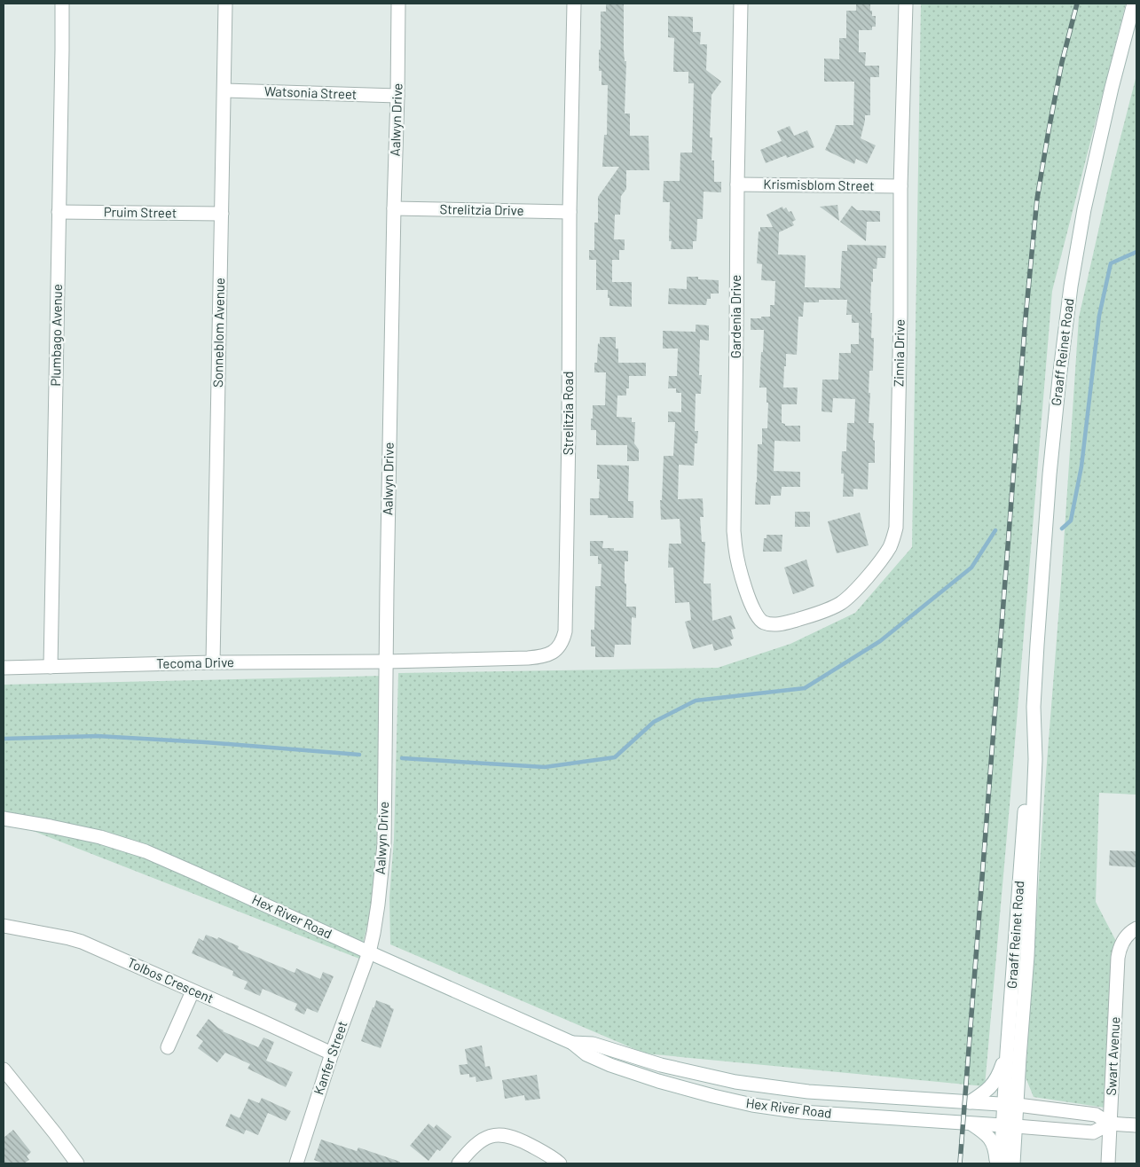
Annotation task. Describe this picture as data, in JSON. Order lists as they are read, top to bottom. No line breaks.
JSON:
{"streets":{"street":["Watsonia Street","Aalwyn Drive","Krismisblom Street","Strelitzia Drive","Pruim Street","Gardenia Drive","Sonneblom Avenue","Plumbago Avenue","Graaff Reinet Road","Zinnia Drive","Strelitzia Road","Tecoma Drive","Hex River Road","Tolbos Crescent","Swart Avenue","Kanfer Street"]},"crossings":[["Watsonia Street","Aalwyn Drive"],["Watsonia Street","Sonneblom Avenue"],["Aalwyn Drive","Strelitzia Drive"],["Aalwyn Drive","Strelitzia Road"],["Aalwyn Drive","Tecoma Drive"],["Aalwyn Drive","Hex River Road"],["Aalwyn Drive","Kanfer Street"],["Krismisblom Street","Gardenia Drive"],["Krismisblom Street","Zinnia Drive"],["Strelitzia Drive","Strelitzia Road"],["Pruim Street","Sonneblom Avenue"],["Pruim Street","Plumbago Avenue"],["Gardenia Drive","Zinnia Drive"],["Sonneblom Avenue","Tecoma Drive"],["Plumbago Avenue","Tecoma Drive"],["Graaff Reinet Road","Hex River Road"],["Strelitzia Road","Tecoma Drive"],["Hex River Road","Swart Avenue"],["Hex River Road","Kanfer Street"],["Tolbos Crescent","Kanfer Street"]]}
